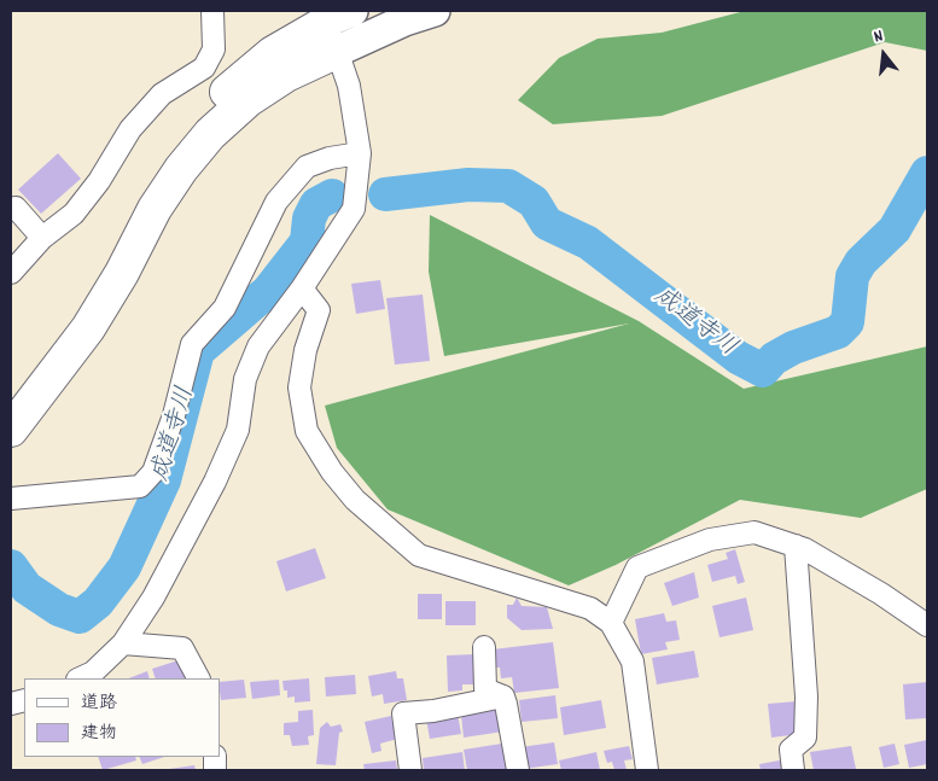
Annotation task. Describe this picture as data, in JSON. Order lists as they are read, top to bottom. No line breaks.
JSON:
{"water":["成道寺川"],"legend":["道路","建物"],"north":"top"}
